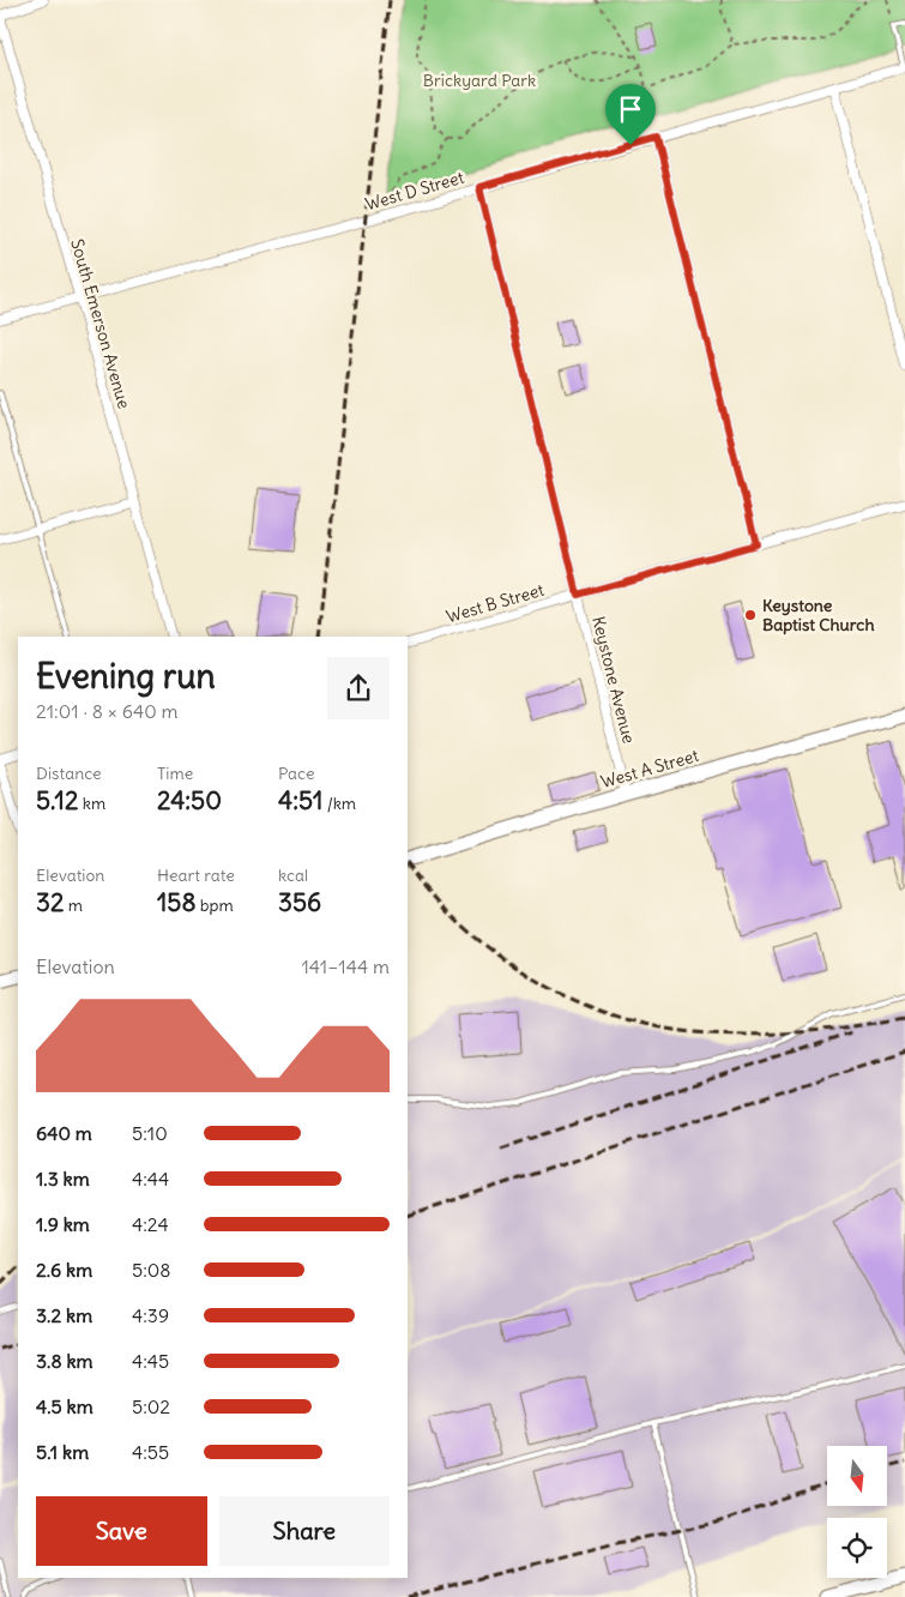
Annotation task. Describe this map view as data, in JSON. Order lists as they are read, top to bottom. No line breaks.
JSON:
{"streets":{"street":["West D Street","South Emerson Avenue","West B Street","Keystone Avenue","West A Street"]},"crossings":[["West D Street","South Emerson Avenue"],["West D Street","Keystone Avenue"],["West B Street","Keystone Avenue"],["Keystone Avenue","West A Street"]],"parks":["Brickyard Park"],"places":["Keystone Baptist Church"],"north":"bottom","page":{"heading":["Evening run","21:01 · 8 × 640 m"],"stats":[["Distance","5.12 km"],["Time","24:50"],["Pace","4:51 /km"],["Elevation","32 m"],["Heart rate","158 bpm"],["kcal","356"]],"chart":["Elevation","141–144 m"],"list":[{"name":"640 m","note":"5:10"},{"name":"1.3 km","note":"4:44"},{"name":"1.9 km","note":"4:24"},{"name":"2.6 km","note":"5:08"},{"name":"3.2 km","note":"4:39"},{"name":"3.8 km","note":"4:45"},{"name":"4.5 km","note":"5:02"},{"name":"5.1 km","note":"4:55"}],"buttons":["Save","Share"]}}
